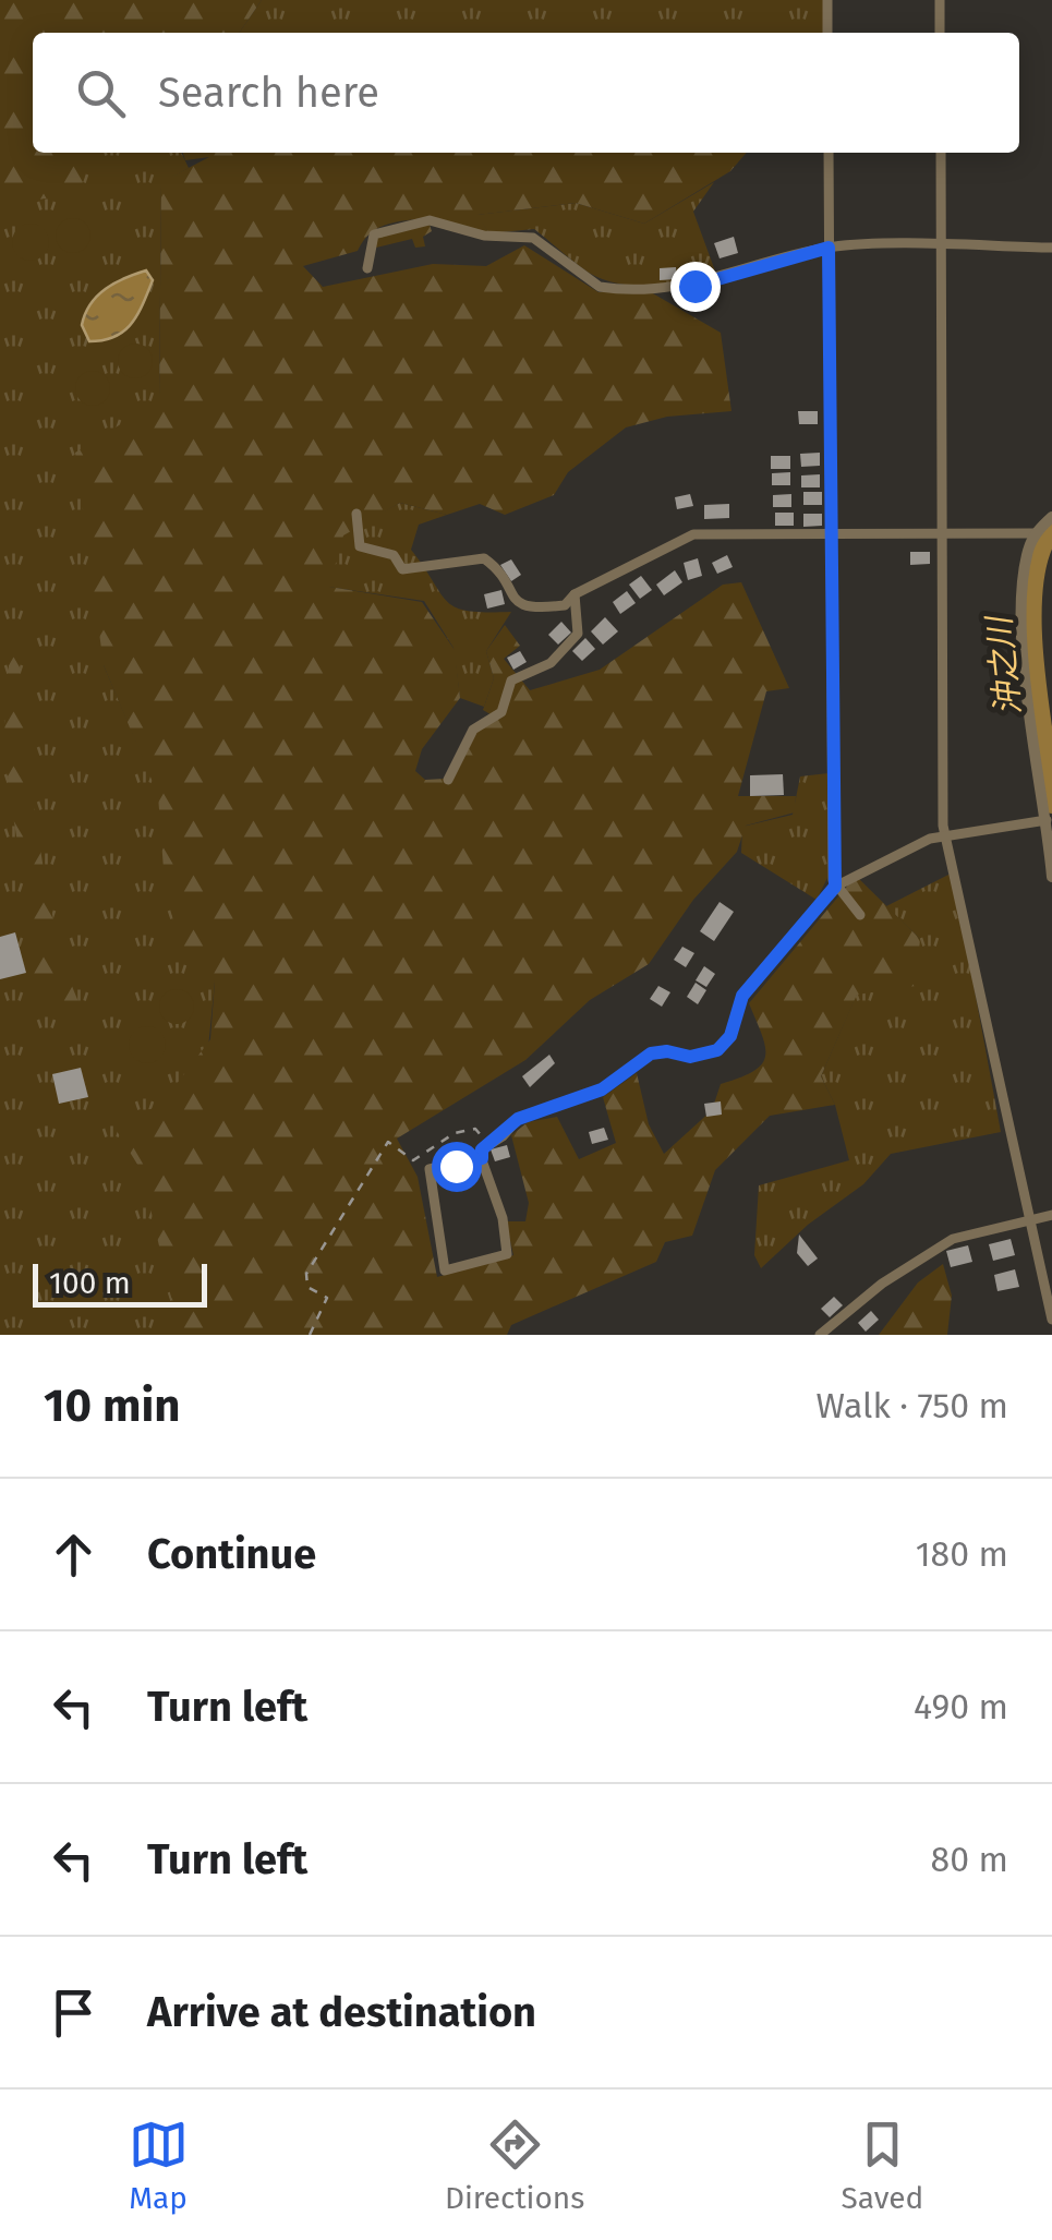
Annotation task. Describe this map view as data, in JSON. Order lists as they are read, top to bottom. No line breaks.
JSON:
{"water":["沖之川"],"scale_bar":"100 m","page":{"search":"Search here","scale":"100 m","heading":["10 min","Walk · 750 m"],"list":[["Continue","180 m"],["Turn left","490 m"],["Turn left","80 m"],"Arrive at destination"],"nav":["Map","Directions","Saved"]}}
